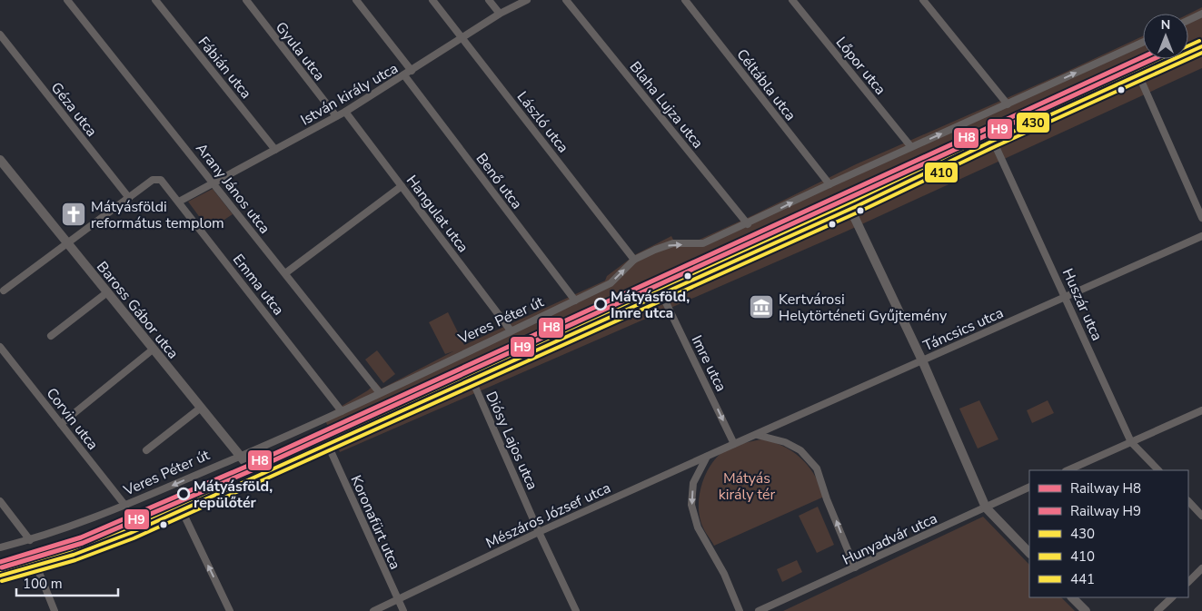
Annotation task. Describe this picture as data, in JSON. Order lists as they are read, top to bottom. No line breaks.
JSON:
{"streets":{"street":["Gyula utca","Lőpor utca","Fábián utca","Céltábla utca","István király utca","Blaha Lujza utca","Géza utca","László utca","Benő utca","Arany János utca","Hangulat utca","Emma utca","Huszár utca","Baross Gábor utca","Veres Péter út","Táncsics utca","Imre utca","Corvin utca","Diósy Lajos utca","Mészáros József utca","Koronafürt utca","Hunyadvár utca"]},"crossings":[["Gyula utca","István király utca"],["Lőpor utca","Veres Péter út"],["Fábián utca","István király utca"],["Céltábla utca","Veres Péter út"],["István király utca","László utca"],["István király utca","Benő utca"],["István király utca","Arany János utca"],["István király utca","Hangulat utca"],["István király utca","Emma utca"],["Blaha Lujza utca","Veres Péter út"],["Géza utca","Emma utca"],["László utca","Veres Péter út"],["Benő utca","Veres Péter út"],["Arany János utca","Veres Péter út"],["Hangulat utca","Veres Péter út"],["Emma utca","Veres Péter út"],["Huszár utca","Táncsics utca"],["Baross Gábor utca","Veres Péter út"],["Veres Péter út","Corvin utca"],["Táncsics utca","Imre utca"],["Táncsics utca","Mészáros József utca"],["Imre utca","Mészáros József utca"],["Diósy Lajos utca","Mészáros József utca"],["Mészáros József utca","Koronafürt utca"]],"one_way":["Imre utca"],"parks":["Mátyás király tér"],"places":{"church":["Mátyásföldi református templom"],"other":["Mátyásföld, Imre utca","Mátyásföld, repülőtér"],"museum":["Kertvárosi Helytörténeti Gyűjtemény"]},"lines":["transit line 441","transit line 430","transit line 410","rail line H8","rail line H9"],"legend":["Railway H8","Railway H9","430","410","441"],"scale_bar":"100 m","north":"top"}
